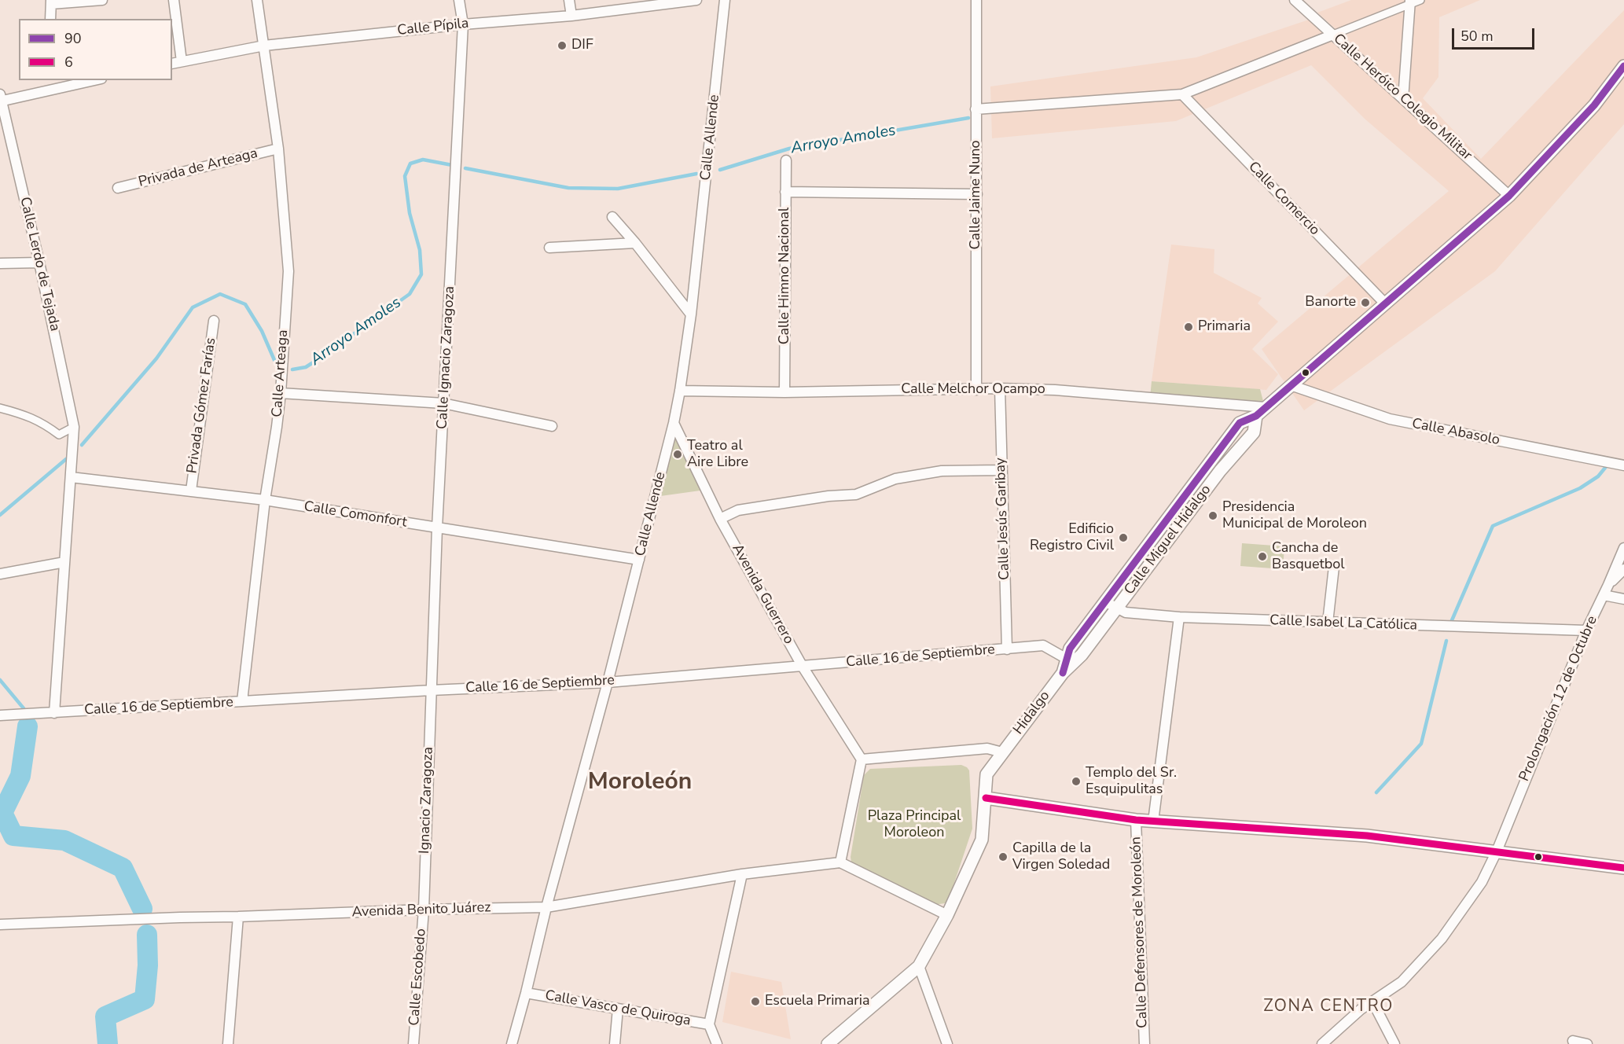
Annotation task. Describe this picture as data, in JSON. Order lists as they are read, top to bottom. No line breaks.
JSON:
{"streets":{"street":["Calle Pípila","Calle Heróico Colegio Militar","Calle Allende","Privada de Arteaga","Calle Jaime Nuno","Calle Comercio","Calle Lerdo de Tejada","Calle Himno Nacional","Calle Ignacio Zaragoza","Calle Arteaga","Calle Melchor Ocampo","Privada Gómez Farías","Calle Abasolo","Calle Comonfort","Calle Jesús Garibay","Calle Miguel Hidalgo","Avenida Guerrero","Calle Isabel La Católica","Calle 16 de Septiembre","Prolongación 12 de Octubre","Hidalgo","Ignacio Zaragoza","Avenida Benito Juárez","Calle Defensores de Moroleón","Calle Escobedo","Calle Vasco de Quiroga"]},"crossings":[["Calle Pípila","Calle Ignacio Zaragoza"],["Calle Pípila","Calle Arteaga"],["Calle Heróico Colegio Militar","Calle Miguel Hidalgo"],["Calle Allende","Calle Melchor Ocampo"],["Calle Allende","Calle Comonfort"],["Calle Allende","Avenida Guerrero"],["Calle Allende","Calle 16 de Septiembre"],["Calle Allende","Avenida Benito Juárez"],["Calle Allende","Calle Vasco de Quiroga"],["Privada de Arteaga","Calle Arteaga"],["Calle Jaime Nuno","Calle Melchor Ocampo"],["Calle Comercio","Calle Miguel Hidalgo"],["Calle Lerdo de Tejada","Calle Comonfort"],["Calle Himno Nacional","Calle Melchor Ocampo"],["Calle Ignacio Zaragoza","Calle Comonfort"],["Calle Ignacio Zaragoza","Calle 16 de Septiembre"],["Calle Ignacio Zaragoza","Ignacio Zaragoza"],["Calle Arteaga","Calle Comonfort"],["Calle Arteaga","Calle 16 de Septiembre"],["Calle Melchor Ocampo","Calle Jesús Garibay"],["Calle Melchor Ocampo","Calle Miguel Hidalgo"],["Privada Gómez Farías","Calle Comonfort"],["Calle Abasolo","Calle Miguel Hidalgo"],["Calle Jesús Garibay","Calle 16 de Septiembre"],["Calle Miguel Hidalgo","Calle Isabel La Católica"],["Calle Miguel Hidalgo","Calle 16 de Septiembre"],["Calle Miguel Hidalgo","Hidalgo"],["Avenida Guerrero","Calle 16 de Septiembre"],["Calle Isabel La Católica","Prolongación 12 de Octubre"],["Calle 16 de Septiembre","Hidalgo"],["Calle 16 de Septiembre","Ignacio Zaragoza"],["Ignacio Zaragoza","Avenida Benito Juárez"],["Ignacio Zaragoza","Calle Escobedo"],["Avenida Benito Juárez","Calle Escobedo"]],"districts":["Moroleón","ZONA CENTRO"],"water":["Arroyo Amoles"],"parks":["Plaza Principal Moroleon"],"places":["DIF","Banorte","Primaria","Teatro al Aire Libre","Presidencia Municipal de Moroleon","Edificio Registro Civil","Cancha de Basquetbol","Templo del Sr. Esquipulitas","Capilla de la Virgen Soledad","Escuela Primaria"],"lines":["transit line 90","transit line 6"],"legend":["90","6"],"scale_bar":"50 m"}
